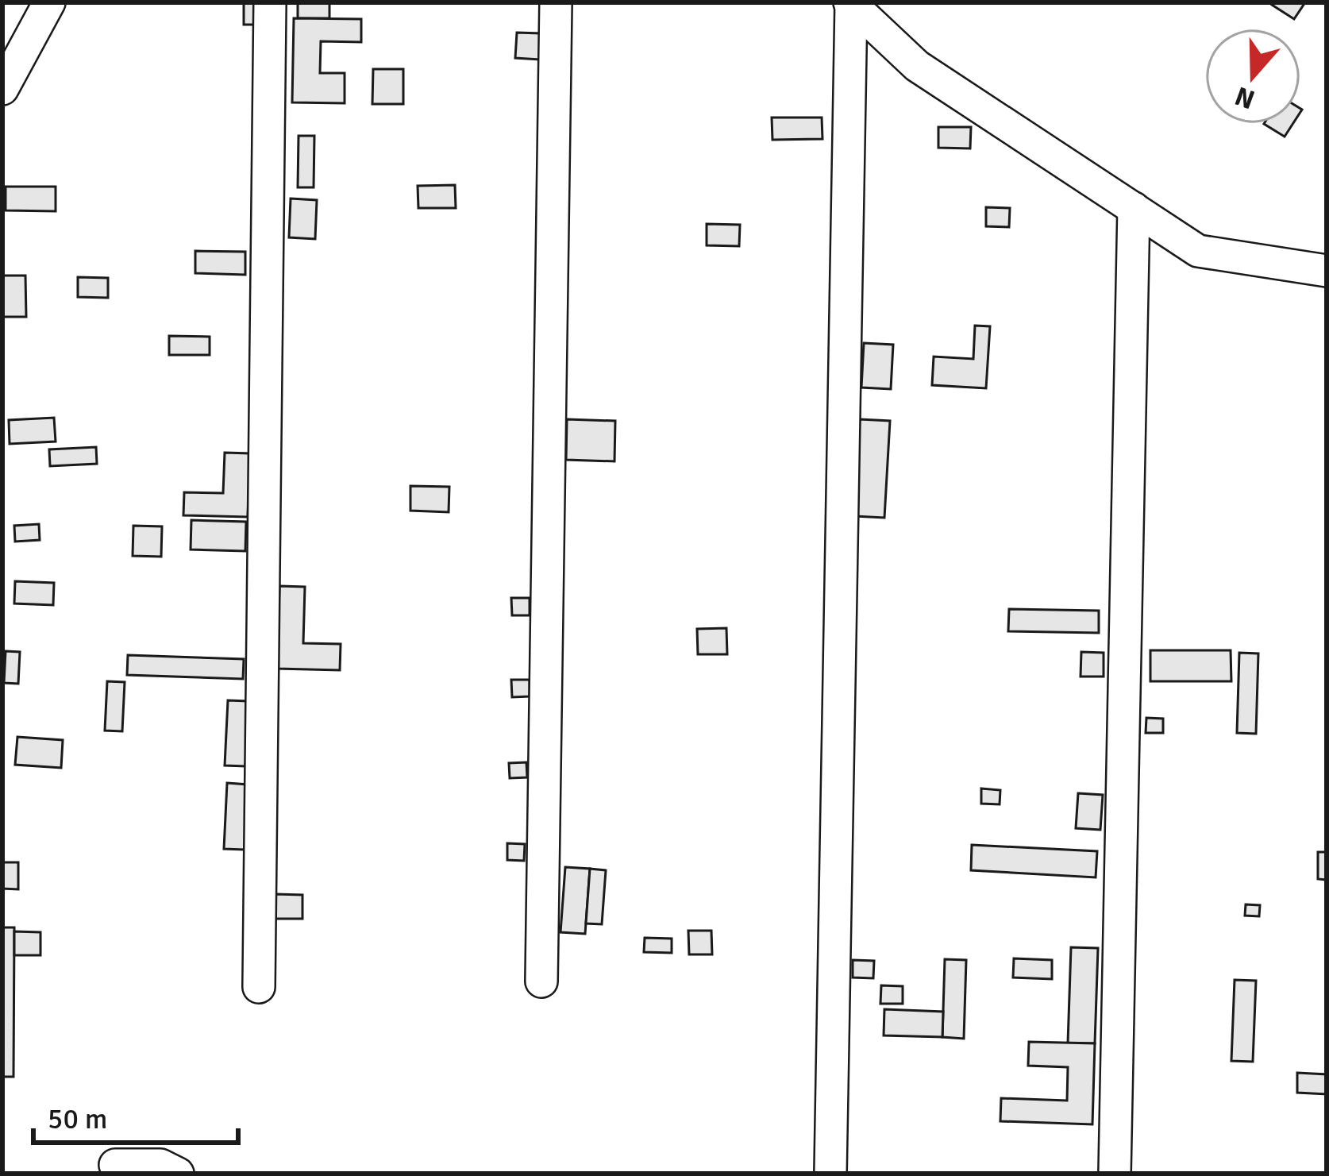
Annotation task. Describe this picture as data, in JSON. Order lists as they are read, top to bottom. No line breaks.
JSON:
{"scale_bar":"50 m","north":"bottom"}
